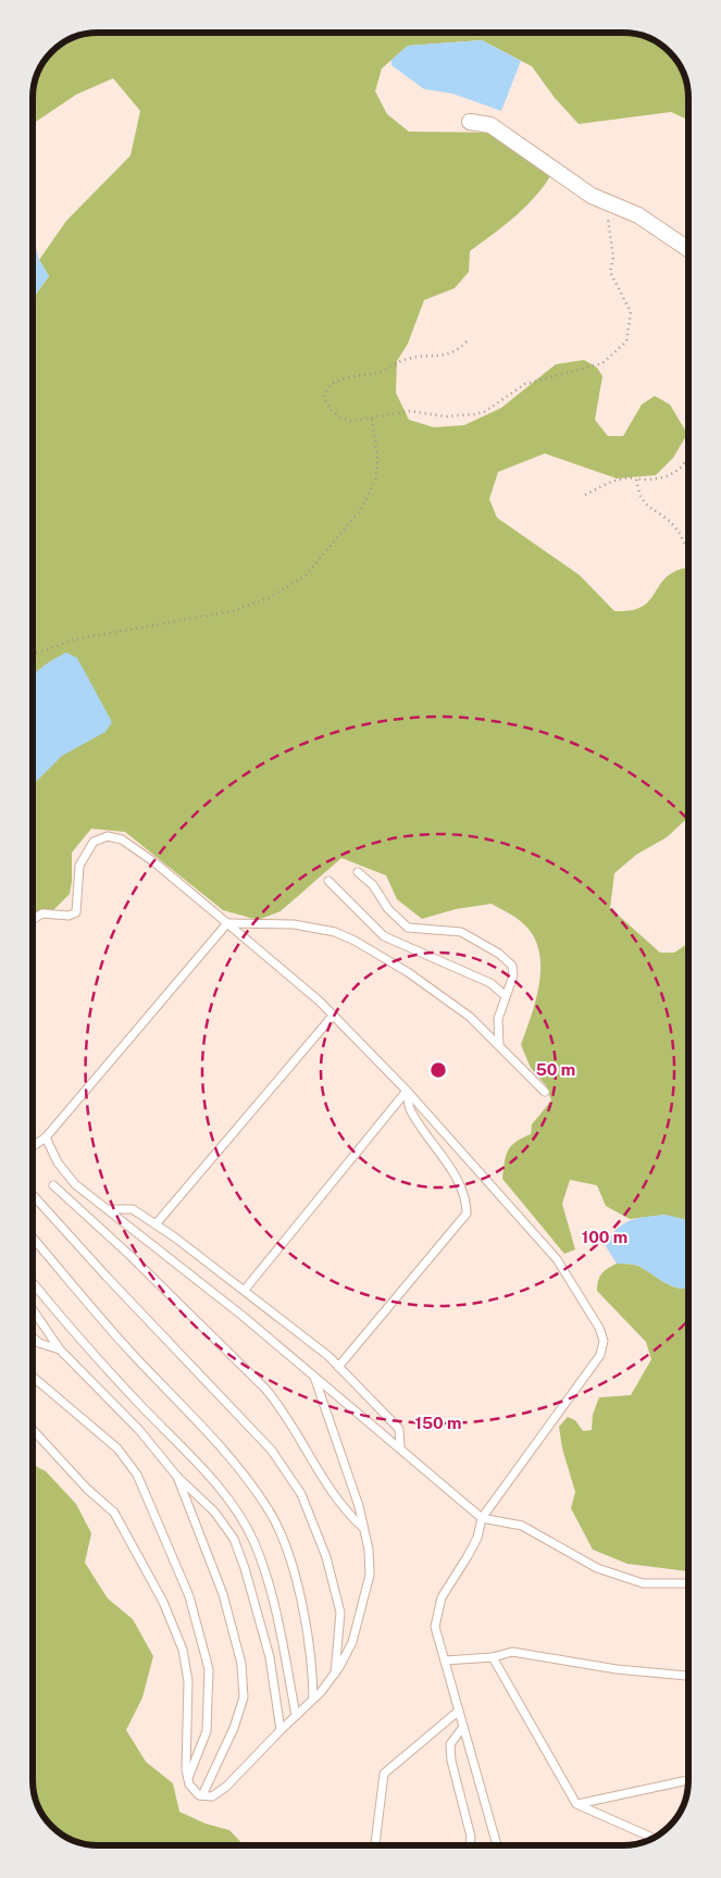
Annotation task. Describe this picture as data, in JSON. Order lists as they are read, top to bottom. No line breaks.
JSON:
{"rings":["50 m","100 m","150 m"]}
